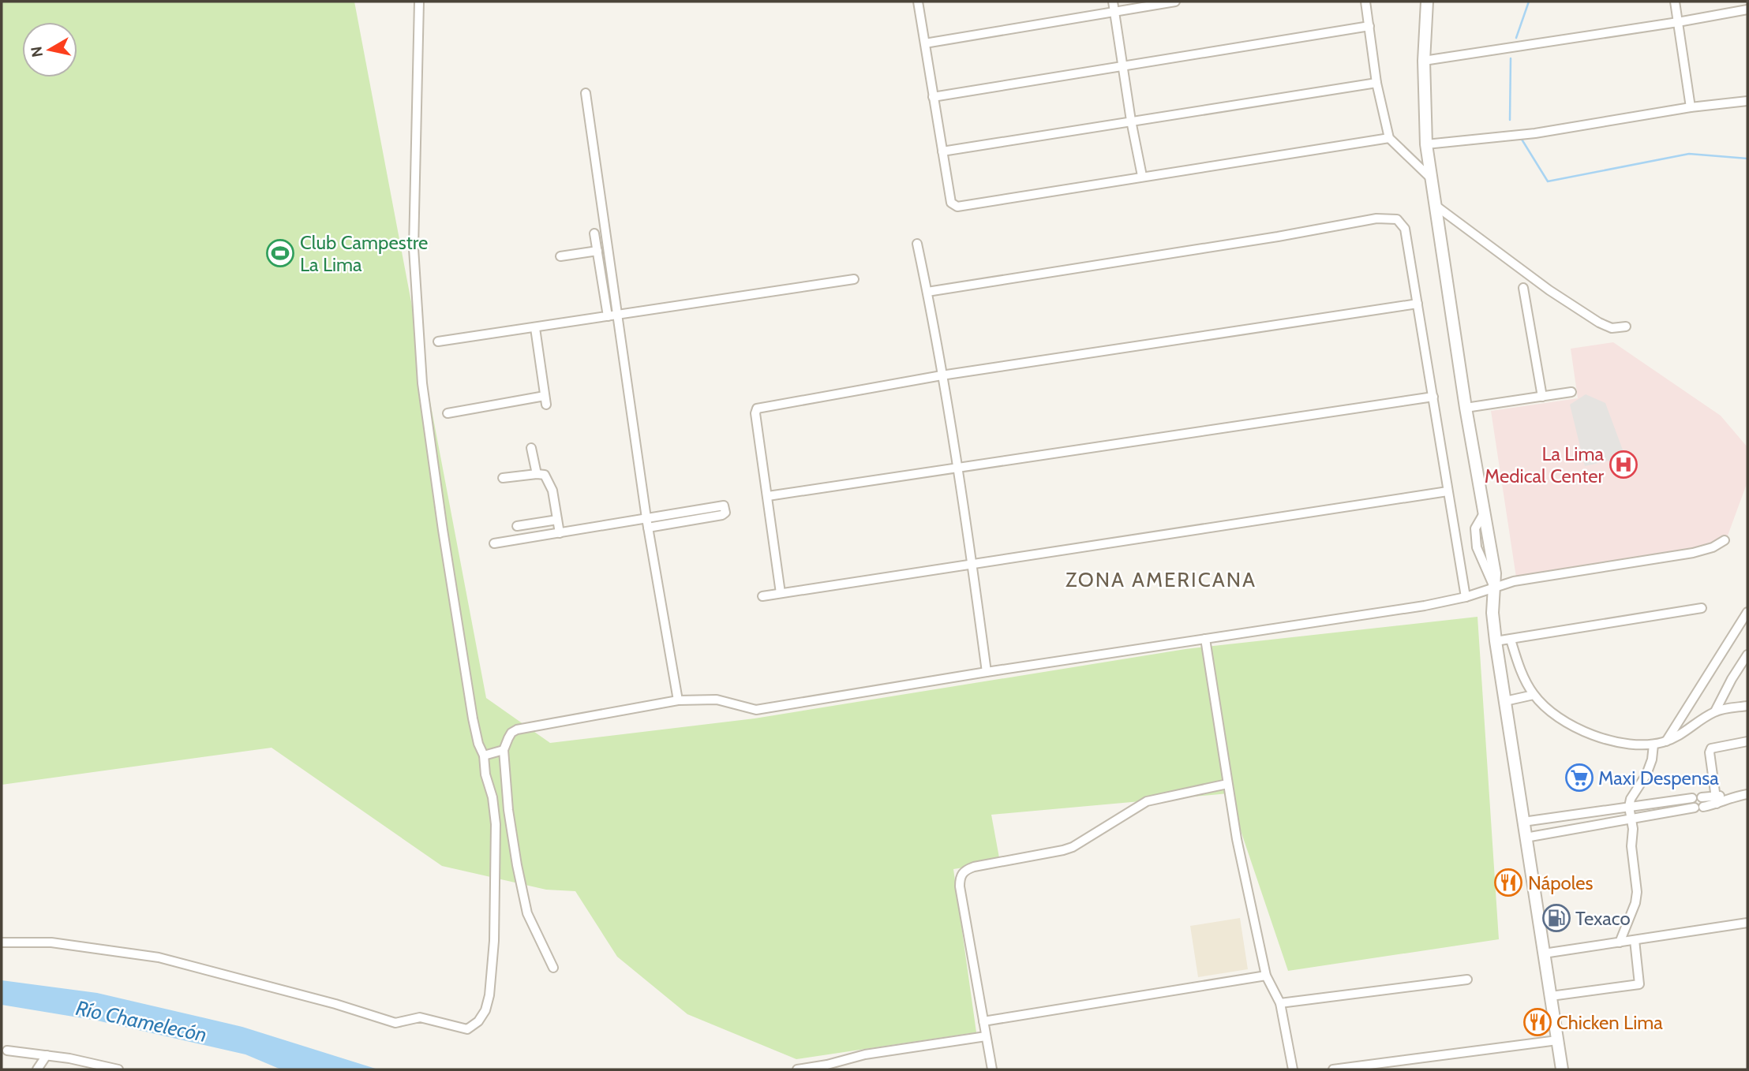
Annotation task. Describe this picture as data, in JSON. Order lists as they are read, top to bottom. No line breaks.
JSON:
{"districts":["ZONA AMERICANA"],"water":["Río Chamelecón"],"places":{"sports":["Club Campestre La Lima"],"hospital":["La Lima Medical Center"],"supermarket":["Maxi Despensa"],"restaurant":["Nápoles","Chicken Lima"],"fuel station":["Texaco"]},"north":"left"}
